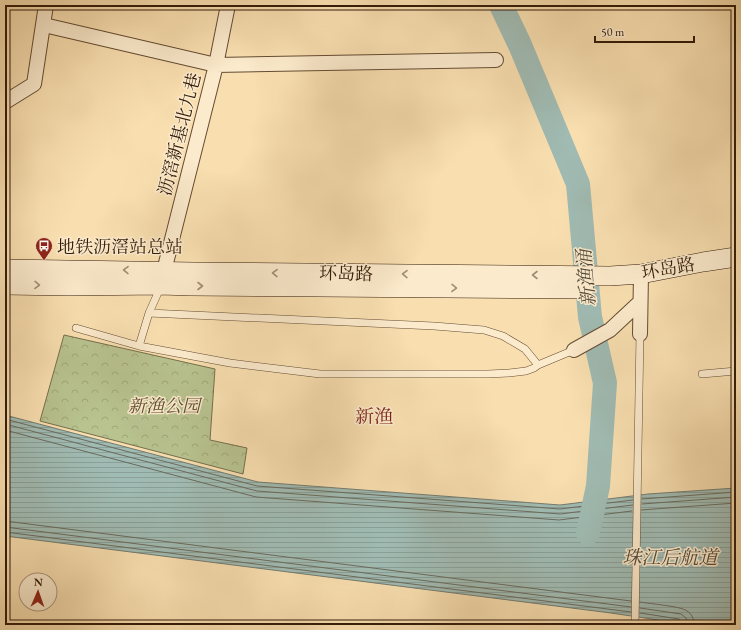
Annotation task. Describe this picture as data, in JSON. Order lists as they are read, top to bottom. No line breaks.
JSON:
{"streets":{"main road":["环岛路"],"street":["沥滘新基北九巷"]},"crossings":[["沥滘新基北九巷","环岛路"]],"districts":["新渔"],"water":["新渔涌","珠江后航道"],"parks":["新渔公园"],"places":{"bus stop":["地铁沥滘站总站"]},"scale_bar":"50 m","north":"top"}
